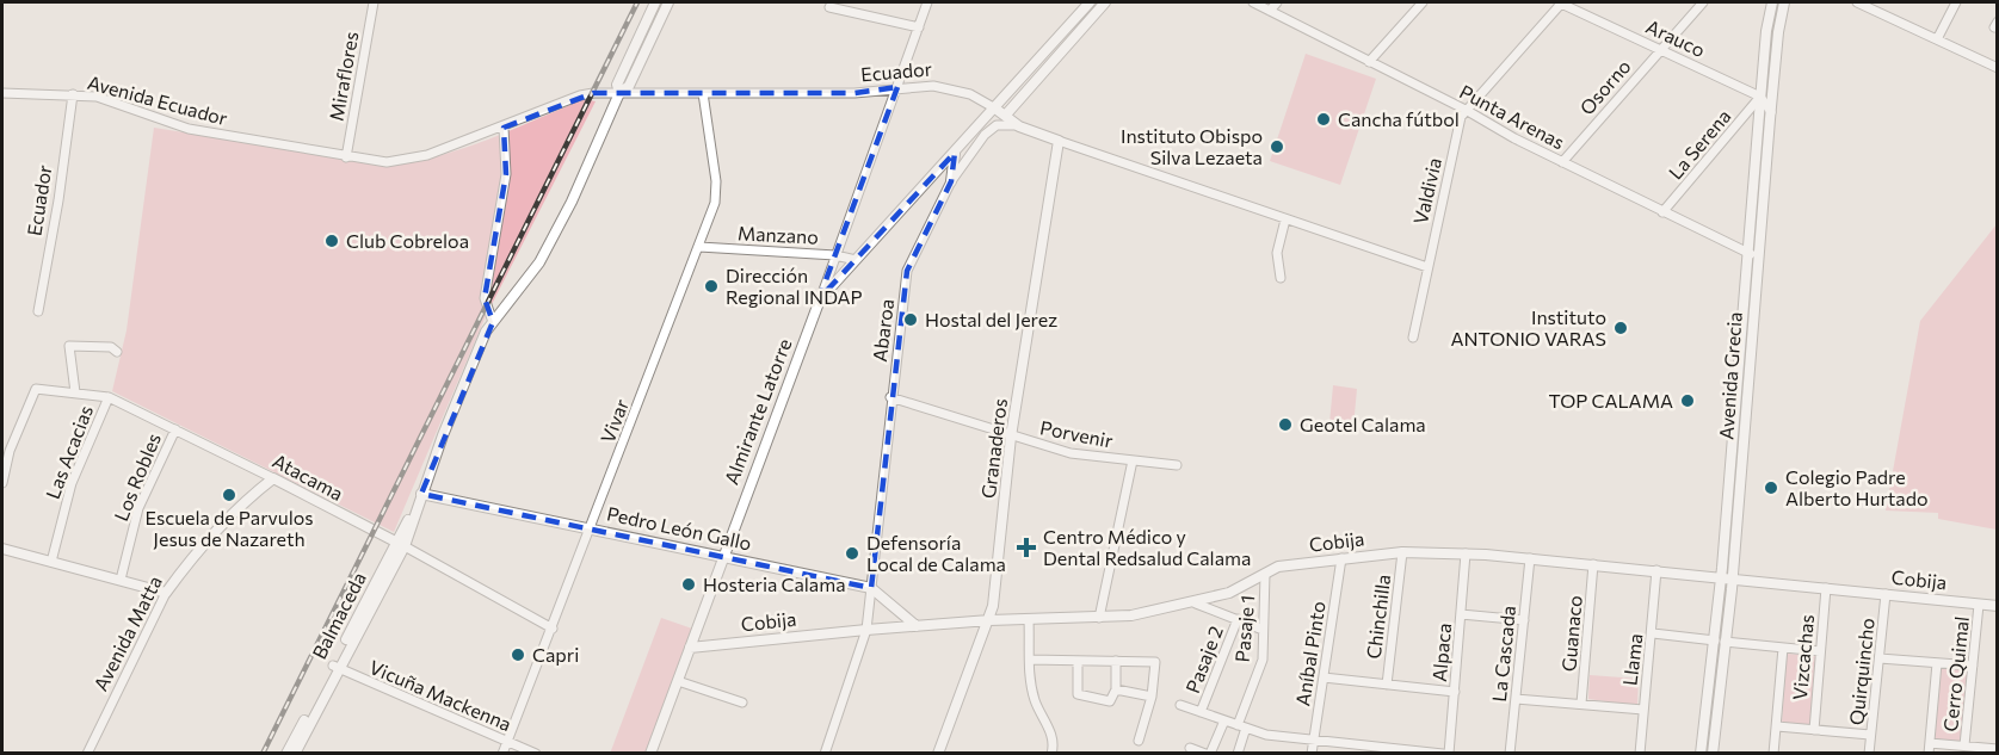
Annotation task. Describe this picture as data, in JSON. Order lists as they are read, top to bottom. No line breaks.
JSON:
{"streets":{"main road":["Ecuador","Avenida Grecia","Almirante Latorre","Granaderos","Atacama","Pedro León Gallo","Cobija","Balmaceda","Avenida Matta"],"street":["Arauco","Miraflores","Osorno","Avenida Ecuador","Punta Arenas","La Serena","Valdivia","Manzano","Abaroa","Vivar","Porvenir","Las Acacias","Los Robles","Chinchilla","Pasaje 1","Guanaco","Alpaca","Aníbal Pinto","La Cascada","Vizcachas","Pasaje 2","Llama","Quirquincho","Cerro Quimal","Vicuña Mackenna"]},"crossings":[["Arauco","Osorno"],["Arauco","La Serena"],["Arauco","Valdivia"],["Arauco","Avenida Grecia"],["Ecuador","Miraflores"],["Ecuador","Avenida Ecuador"],["Ecuador","Valdivia"],["Ecuador","Abaroa"],["Ecuador","Almirante Latorre"],["Ecuador","Vivar"],["Ecuador","Granaderos"],["Ecuador","Balmaceda"],["Miraflores","Avenida Ecuador"],["Osorno","Punta Arenas"],["Punta Arenas","La Serena"],["Punta Arenas","Valdivia"],["Punta Arenas","Avenida Grecia"],["La Serena","Avenida Grecia"],["Manzano","Almirante Latorre"],["Manzano","Vivar"],["Abaroa","Porvenir"],["Abaroa","Pedro León Gallo"],["Abaroa","Cobija"],["Avenida Grecia","Cobija"],["Almirante Latorre","Pedro León Gallo"],["Almirante Latorre","Cobija"],["Vivar","Atacama"],["Vivar","Pedro León Gallo"],["Vivar","Vicuña Mackenna"],["Porvenir","Granaderos"],["Granaderos","Cobija"],["Las Acacias","Atacama"],["Los Robles","Atacama"],["Atacama","Balmaceda"],["Atacama","Avenida Matta"],["Pedro León Gallo","Cobija"],["Pedro León Gallo","Balmaceda"],["Cobija","Chinchilla"],["Cobija","Pasaje 1"],["Cobija","Guanaco"],["Cobija","Alpaca"],["Cobija","Aníbal Pinto"],["Cobija","La Cascada"],["Cobija","Vizcachas"],["Cobija","Llama"],["Cobija","Quirquincho"],["Cobija","Cerro Quimal"],["Balmaceda","Vicuña Mackenna"]],"places":{"other":["Cancha fútbol","Instituto Obispo Silva Lezaeta","Club Cobreloa","Dirección Regional INDAP","Hostal del Jerez","Instituto ANTONIO VARAS","TOP CALAMA","Geotel Calama","Colegio Padre Alberto Hurtado","Escuela de Parvulos Jesus de Nazareth","Defensoría Local de Calama","Hosteria Calama","Capri"],"health":["Centro Médico y Dental Redsalud Calama"]}}
